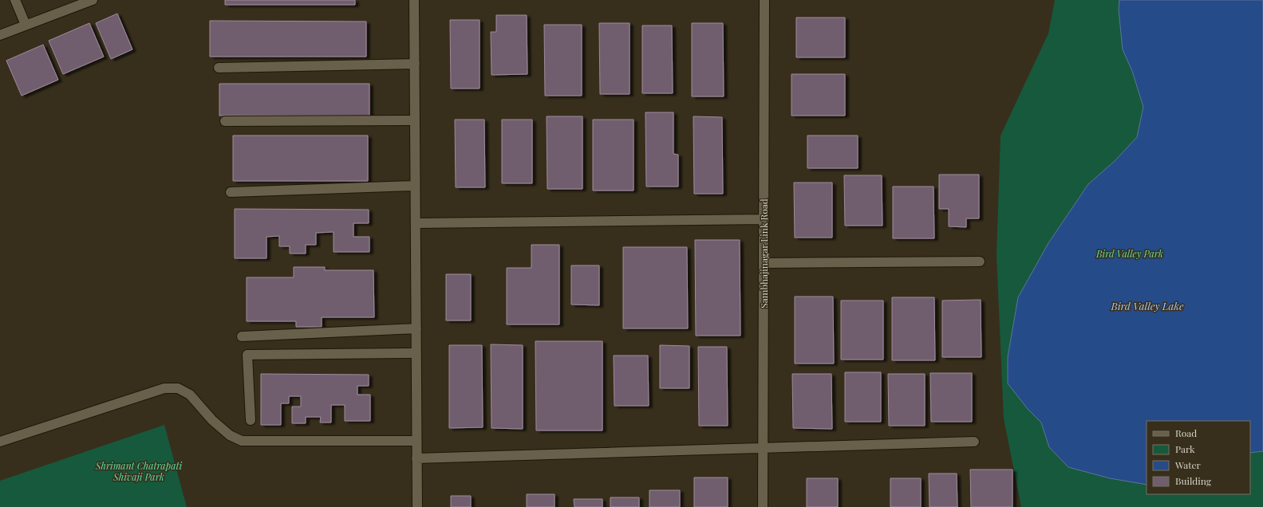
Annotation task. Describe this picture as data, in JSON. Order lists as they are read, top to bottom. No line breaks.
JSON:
{"streets":{"street":["Sambhajinagar Link Road"]},"water":["Bird Valley Lake"],"parks":["Bird Valley Park","Shrimant Chatrapati Shivaji Park"],"legend":["Road","Park","Water","Building"]}
